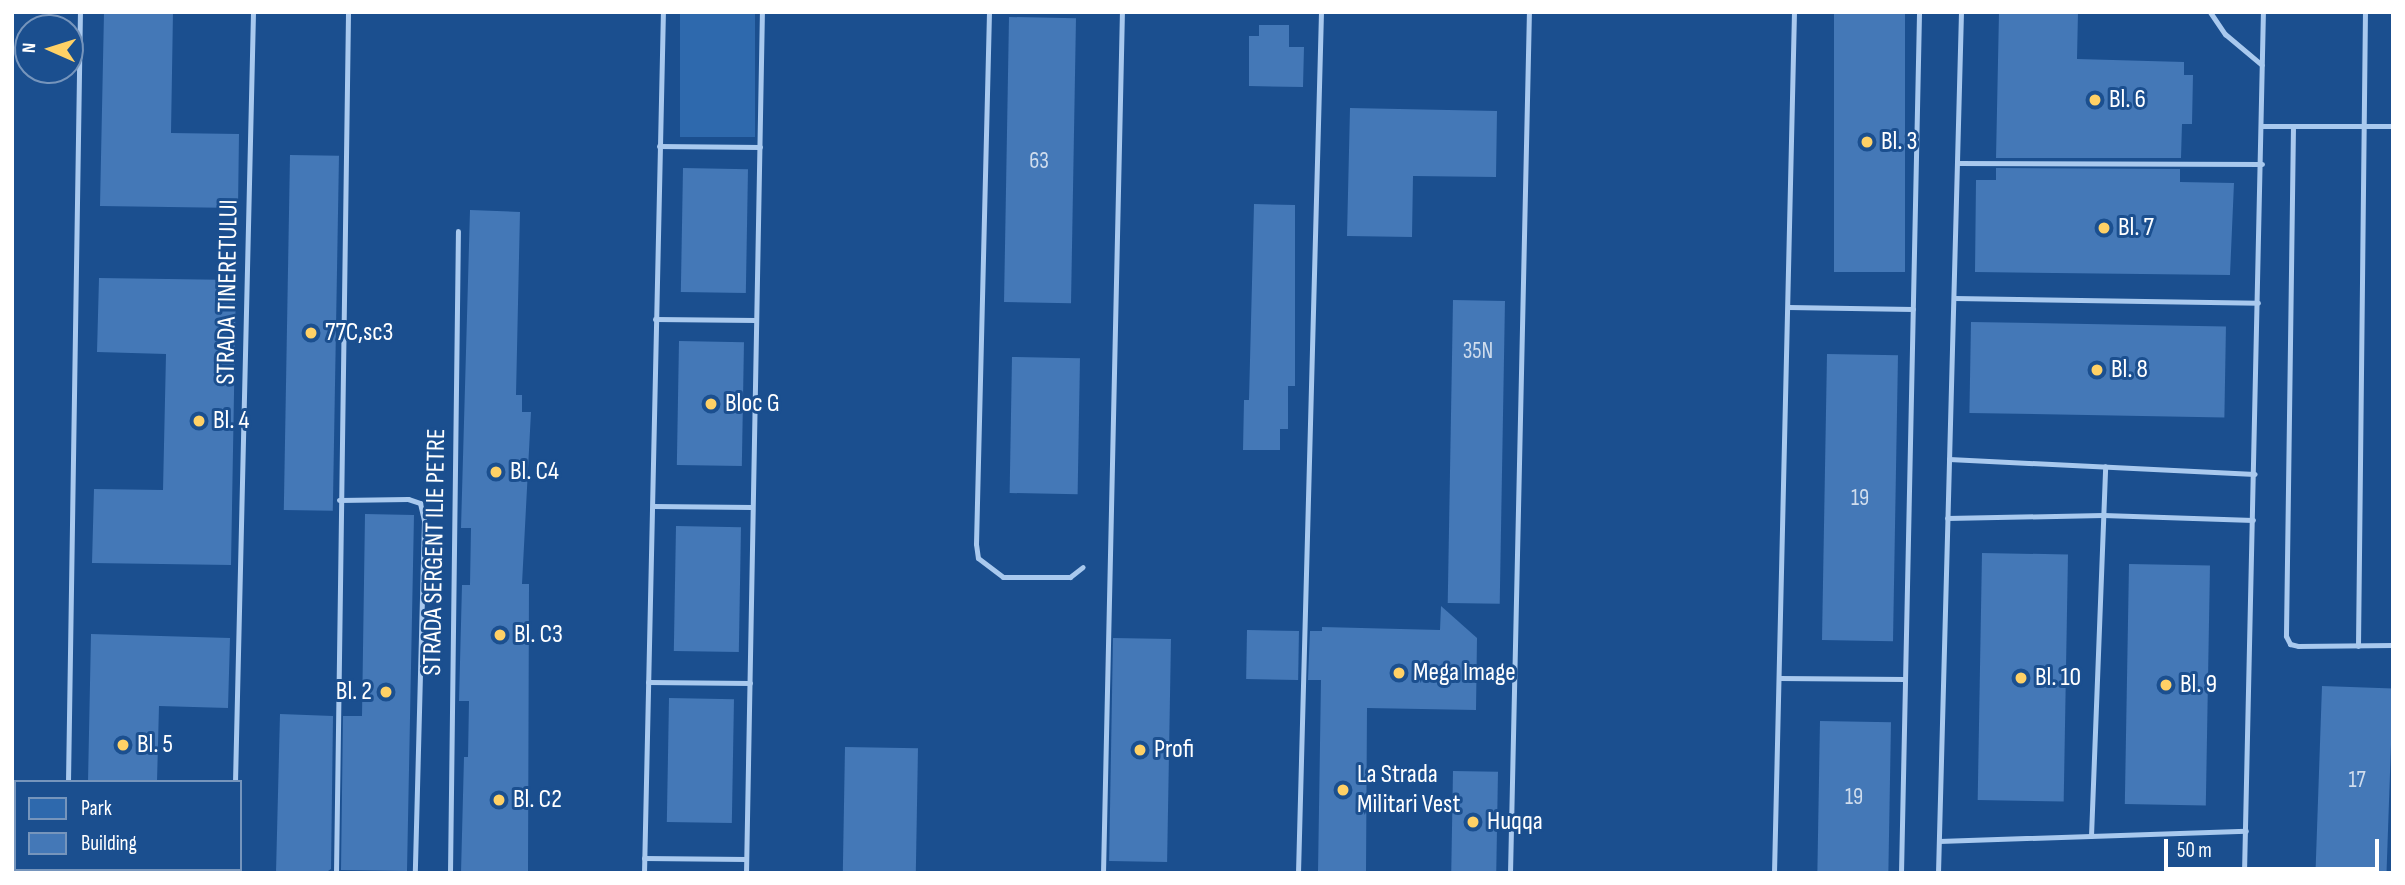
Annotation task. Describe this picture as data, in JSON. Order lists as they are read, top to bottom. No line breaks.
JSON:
{"streets":{"lane":["STRADA TINERETULUI","STRADA SERGENT ILIE PETRE"]},"places":["Bl. 6","Bl. 3","Bl. 7","77C,sc3","Bl. 8","Bloc G","Bl. 4","Bl. C4","Bl. C3","Mega Image","Bl. 10","Bl. 9","Bl. 2","Bl. 5","Profi","La Strada Militari Vest","Bl. C2","Huqqa"],"house_numbers":["63","35N","19","17","19"],"legend":["Park","Building"],"scale_bar":"50 m","north":"left"}
